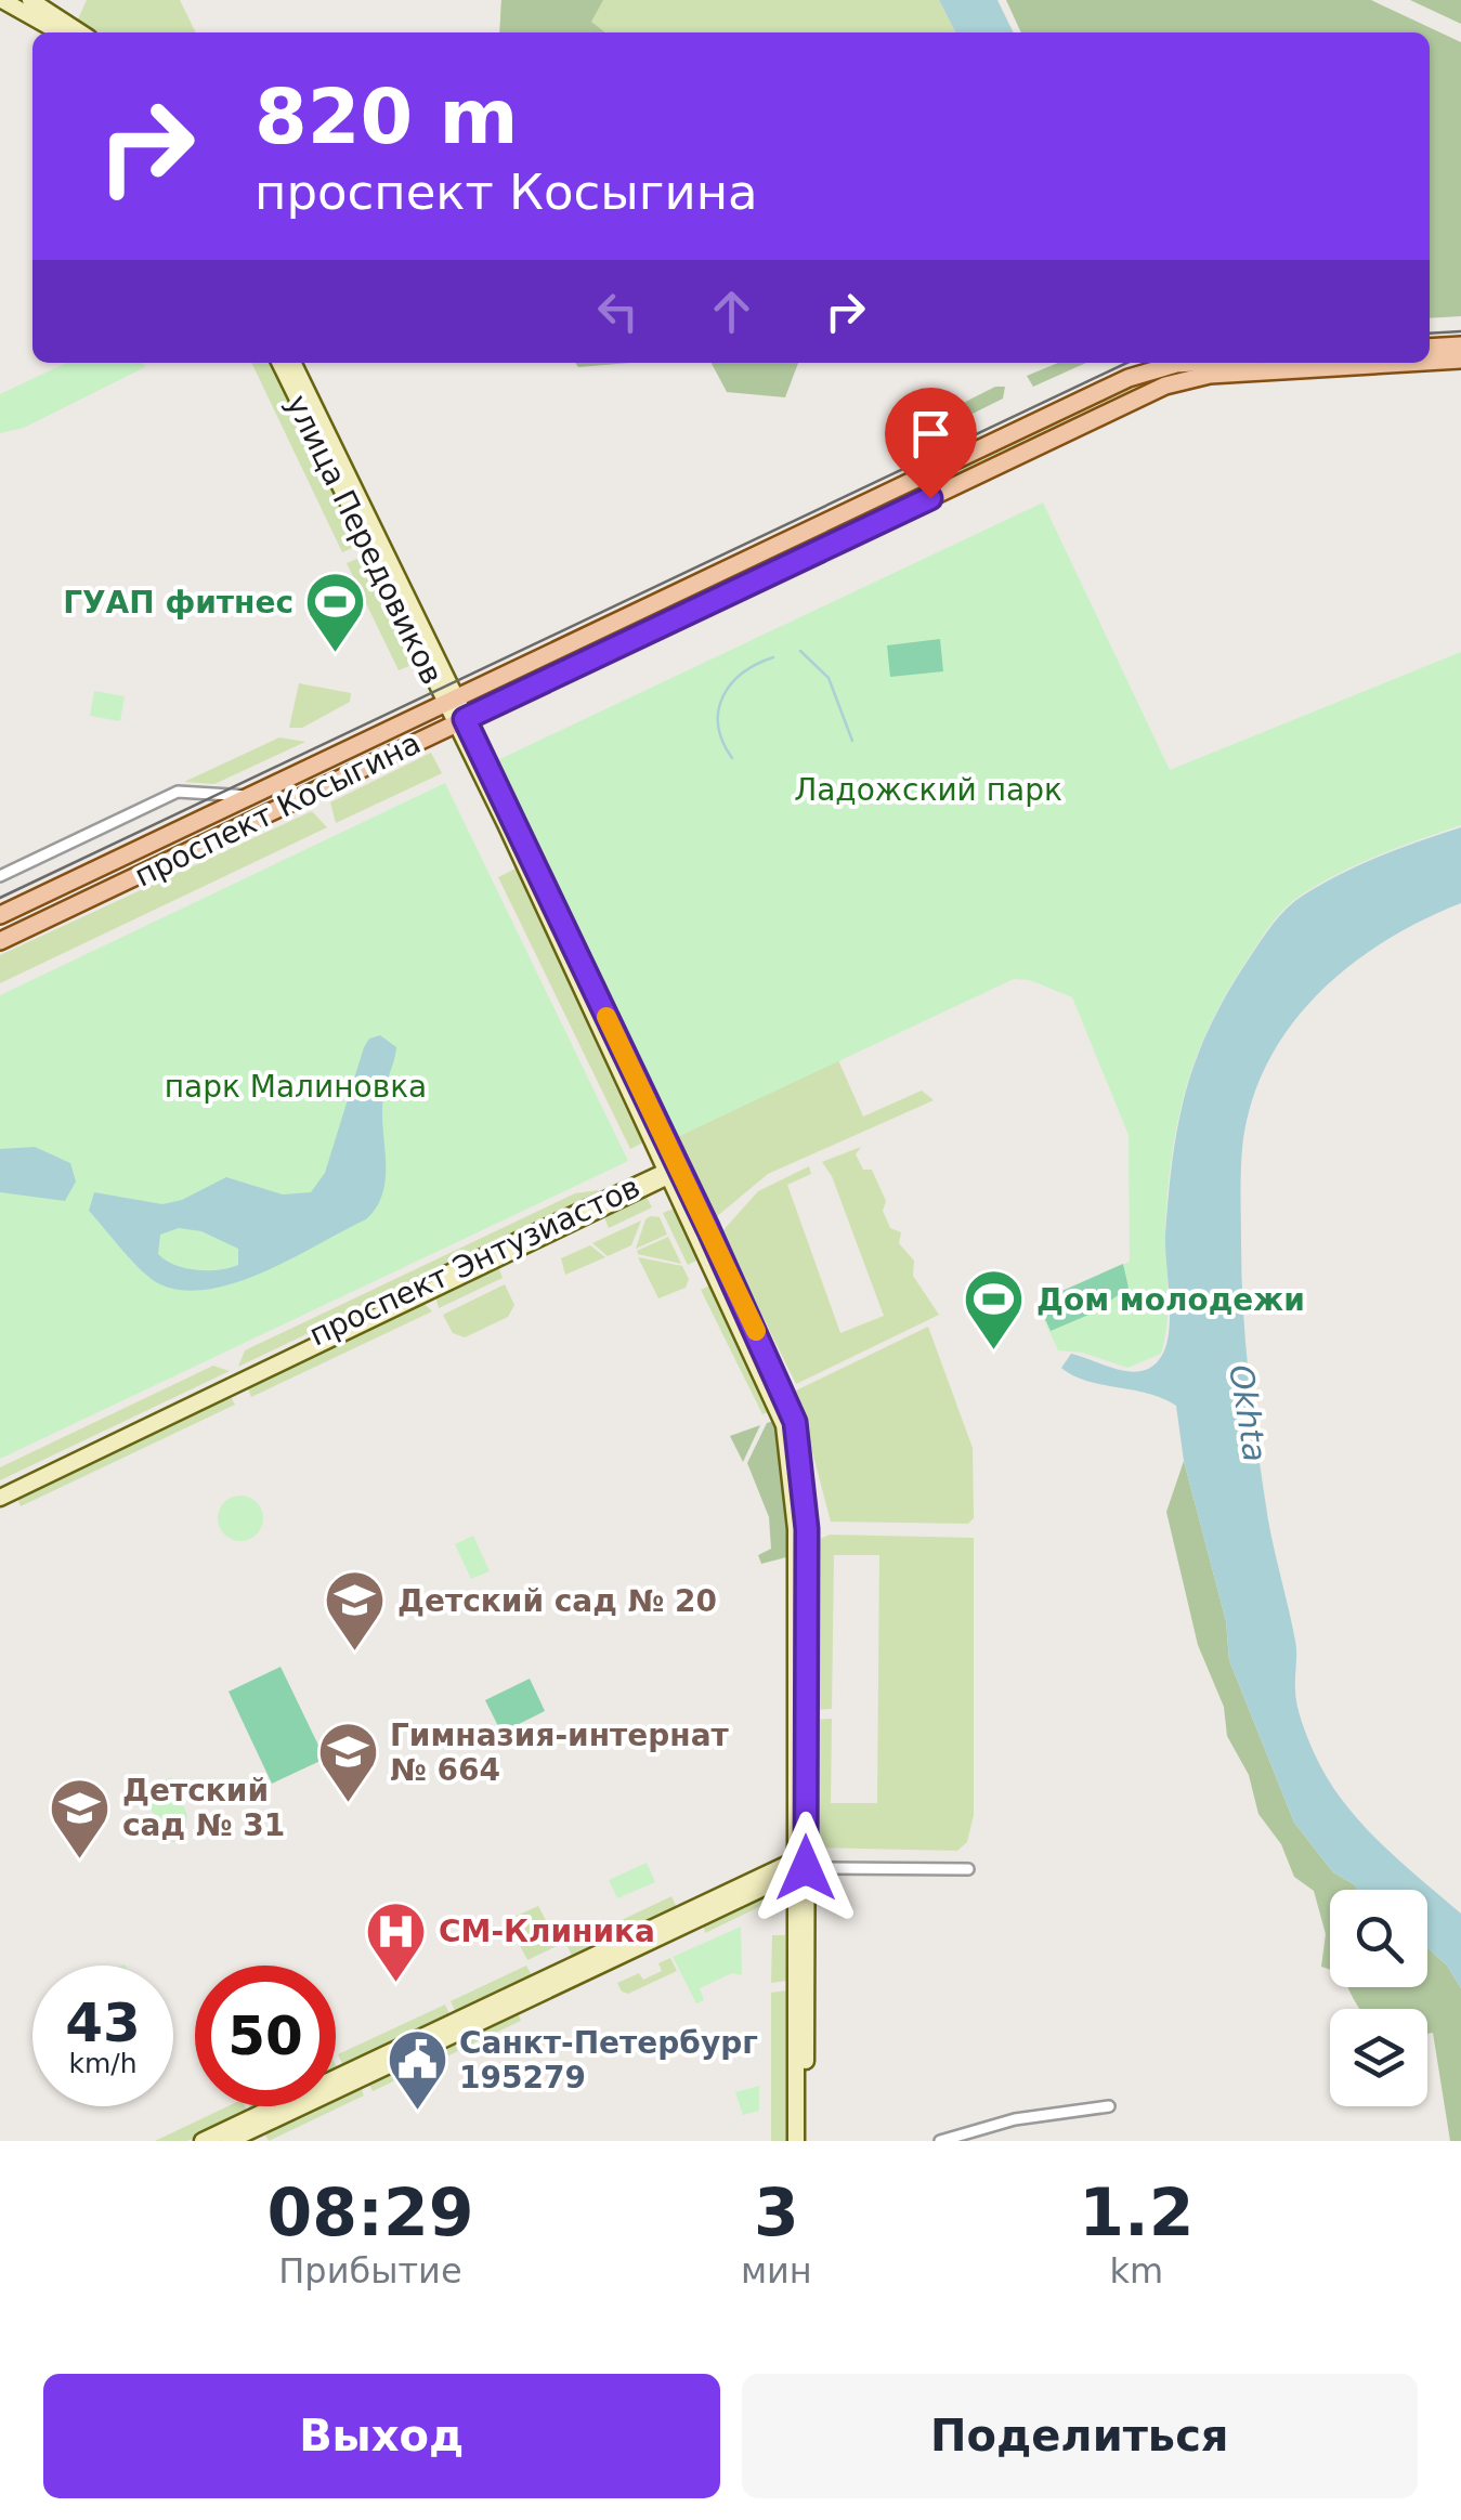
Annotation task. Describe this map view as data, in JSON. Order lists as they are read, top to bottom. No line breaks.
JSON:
{"streets":{"main road":["проспект Косыгина"],"street":["улица Передовиков","проспект Энтузиастов"]},"crossings":[["улица Передовиков","проспект Косыгина"],["улица Передовиков","проспект Энтузиастов"]],"water":["Okhta"],"parks":["Ладожский парк","парк Малиновка"],"places":{"sports":["ГУАП фитнес","Дом молодежи"],"school or university":["Детский сад № 20","Гимназия-интернат № 664","Детский сад № 31"],"hospital":["СМ-Клиника"],"public building":["Санкт-Петербург 195279"]},"page":{"turn":["820 m","проспект Косыгина"],"speed":"43 km/h","limit":"50","eta":["08:29","Прибытие","3","мин","1.2","km"],"buttons":["Выход","Поделиться"]}}
